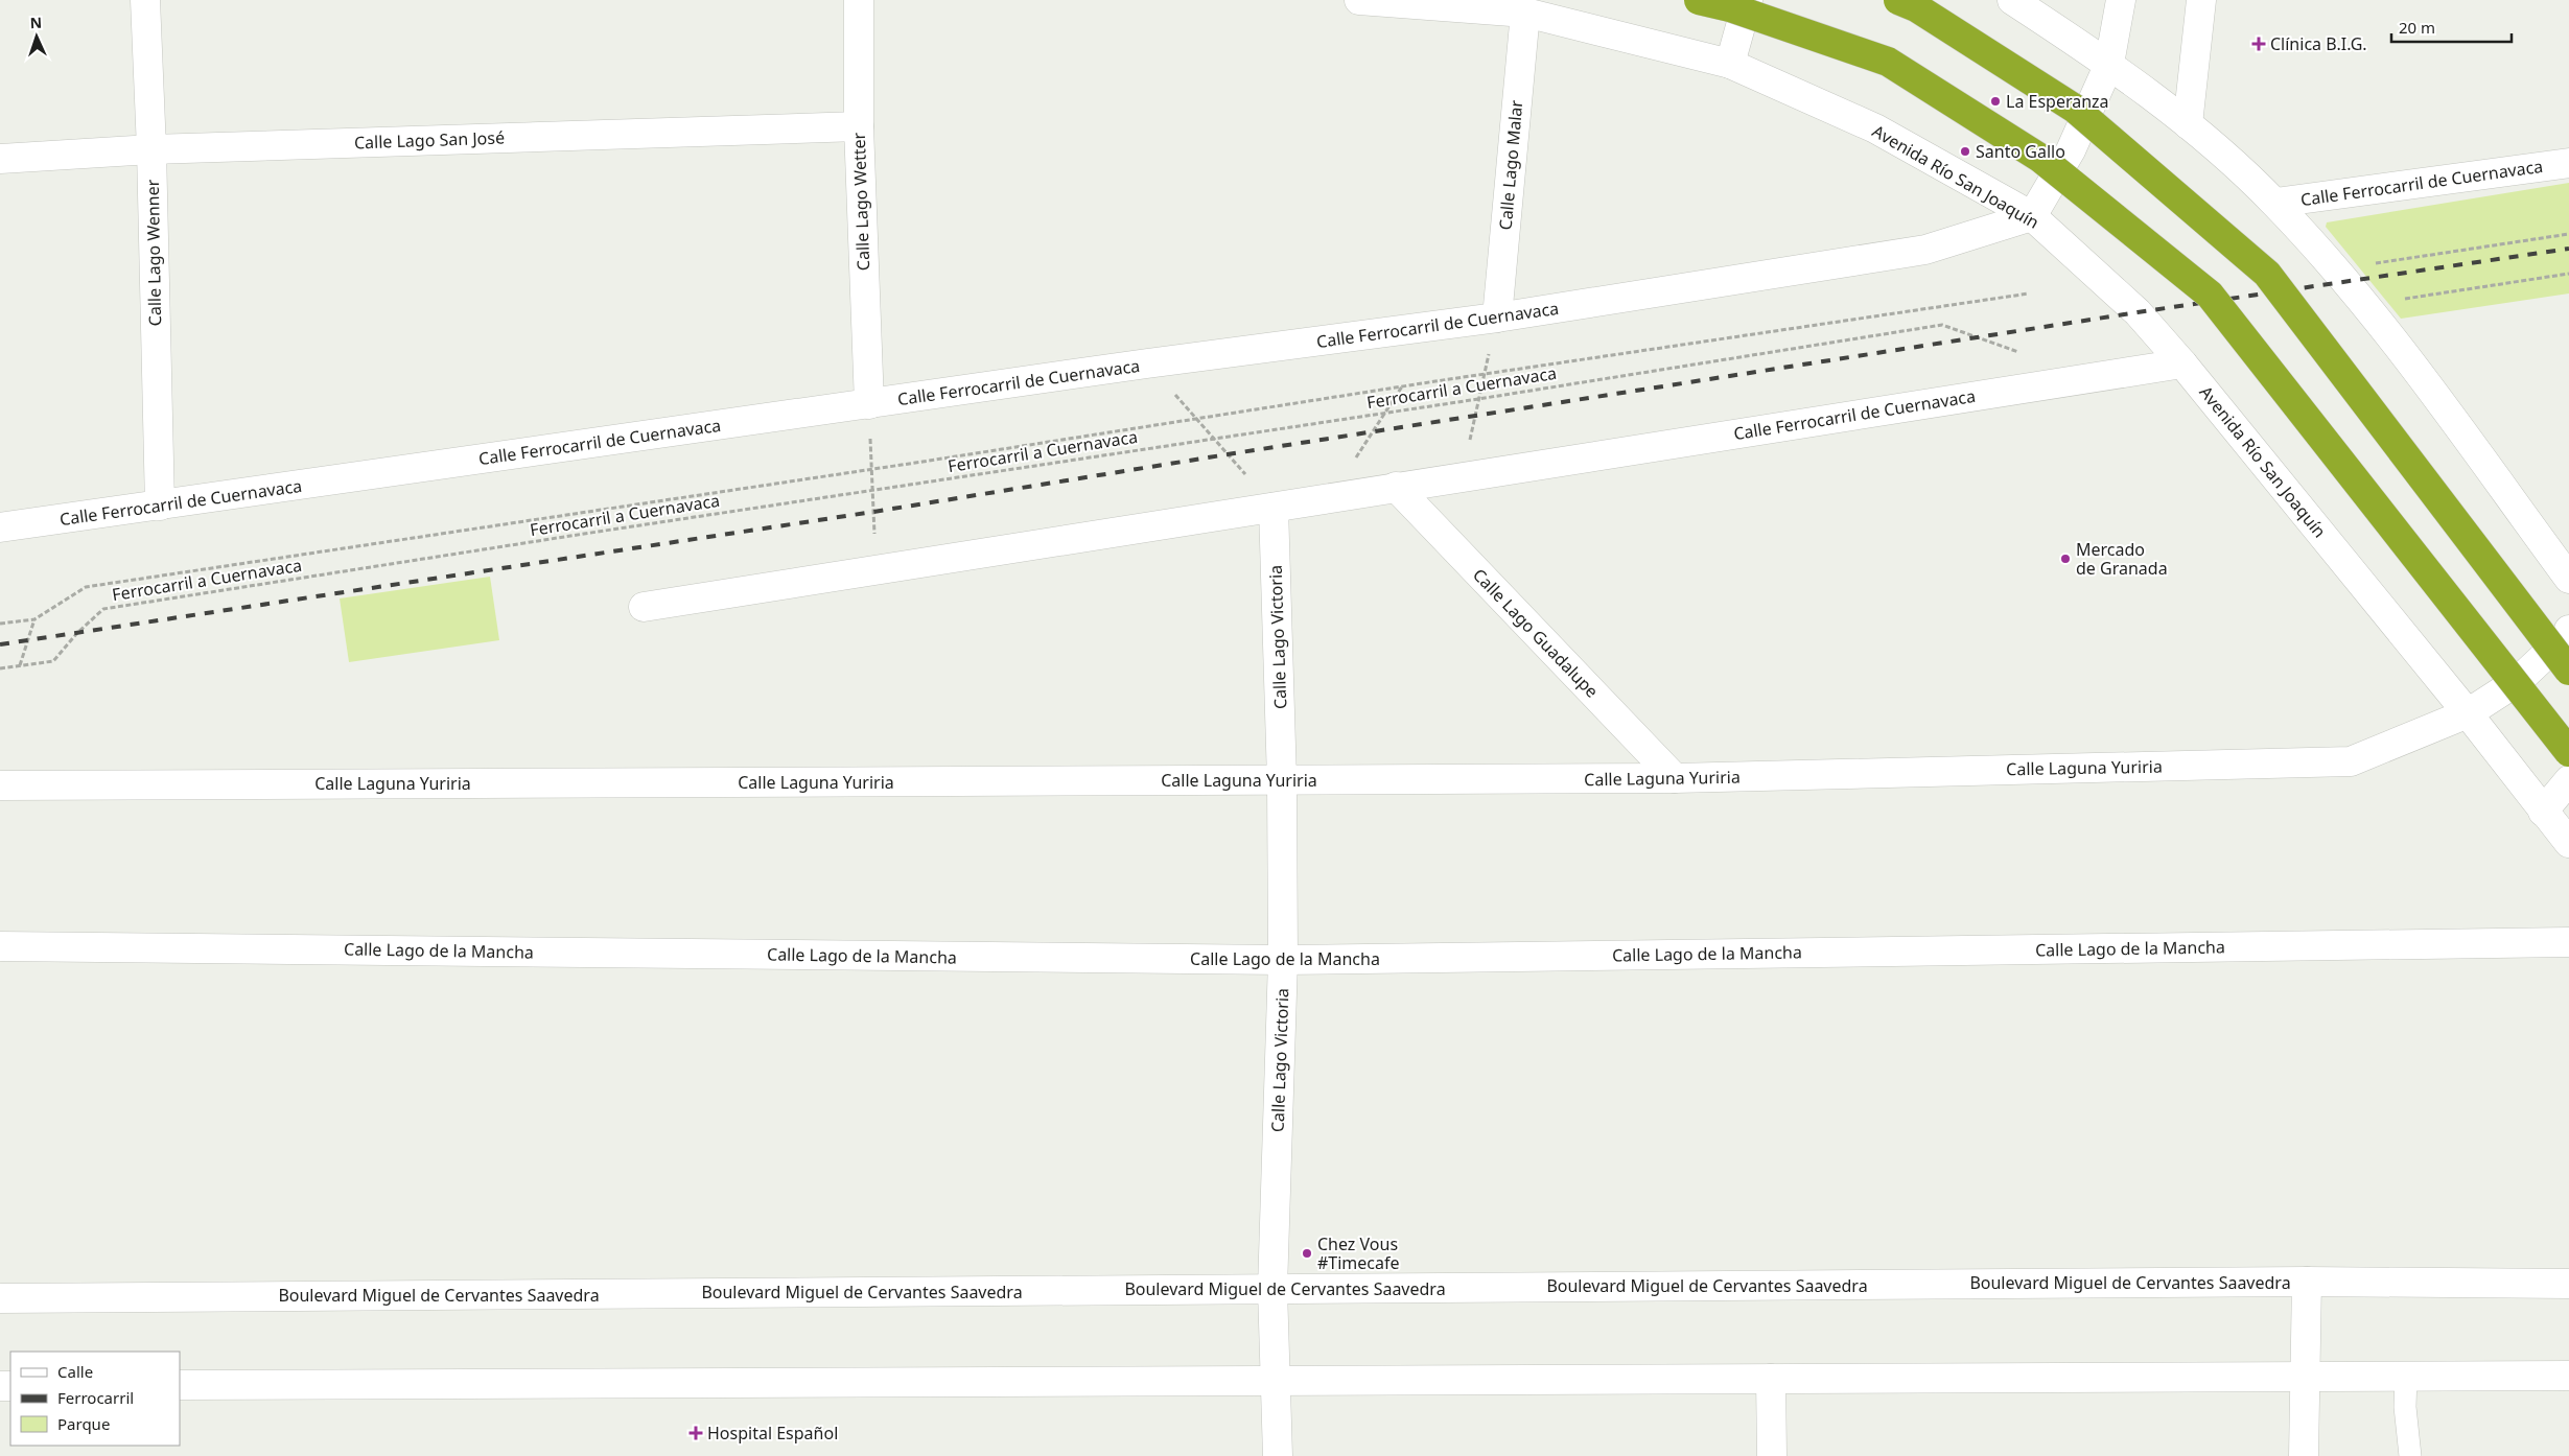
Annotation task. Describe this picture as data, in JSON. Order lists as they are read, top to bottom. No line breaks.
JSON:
{"streets":{"street":["Calle Lago San José","Calle Lago Malar","Avenida Río San Joaquín","Calle Ferrocarril de Cuernavaca","Calle Lago Wetter","Calle Lago Wenner","Calle Lago Guadalupe","Calle Lago Victoria","Calle Laguna Yuriria","Calle Lago de la Mancha","Boulevard Miguel de Cervantes Saavedra"],"path":["Ferrocarril a Cuernavaca"]},"crossings":[["Calle Lago San José","Calle Lago Wetter"],["Calle Lago San José","Calle Lago Wenner"],["Calle Lago Malar","Avenida Río San Joaquín"],["Calle Lago Malar","Calle Ferrocarril de Cuernavaca"],["Avenida Río San Joaquín","Calle Ferrocarril de Cuernavaca"],["Avenida Río San Joaquín","Calle Laguna Yuriria"],["Calle Ferrocarril de Cuernavaca","Calle Lago Wetter"],["Calle Ferrocarril de Cuernavaca","Calle Lago Wenner"],["Calle Ferrocarril de Cuernavaca","Calle Lago Guadalupe"],["Calle Ferrocarril de Cuernavaca","Calle Lago Victoria"],["Calle Lago Guadalupe","Calle Laguna Yuriria"],["Calle Lago Victoria","Calle Laguna Yuriria"],["Calle Lago Victoria","Calle Lago de la Mancha"],["Calle Lago Victoria","Boulevard Miguel de Cervantes Saavedra"]],"places":{"health":["Clínica B.I.G.","Hospital Español"],"other":["La Esperanza","Santo Gallo","Mercado de Granada","Chez Vous #Timecafe"]},"legend":["Calle","Ferrocarril","Parque"],"scale_bar":"20 m","north":"top"}
